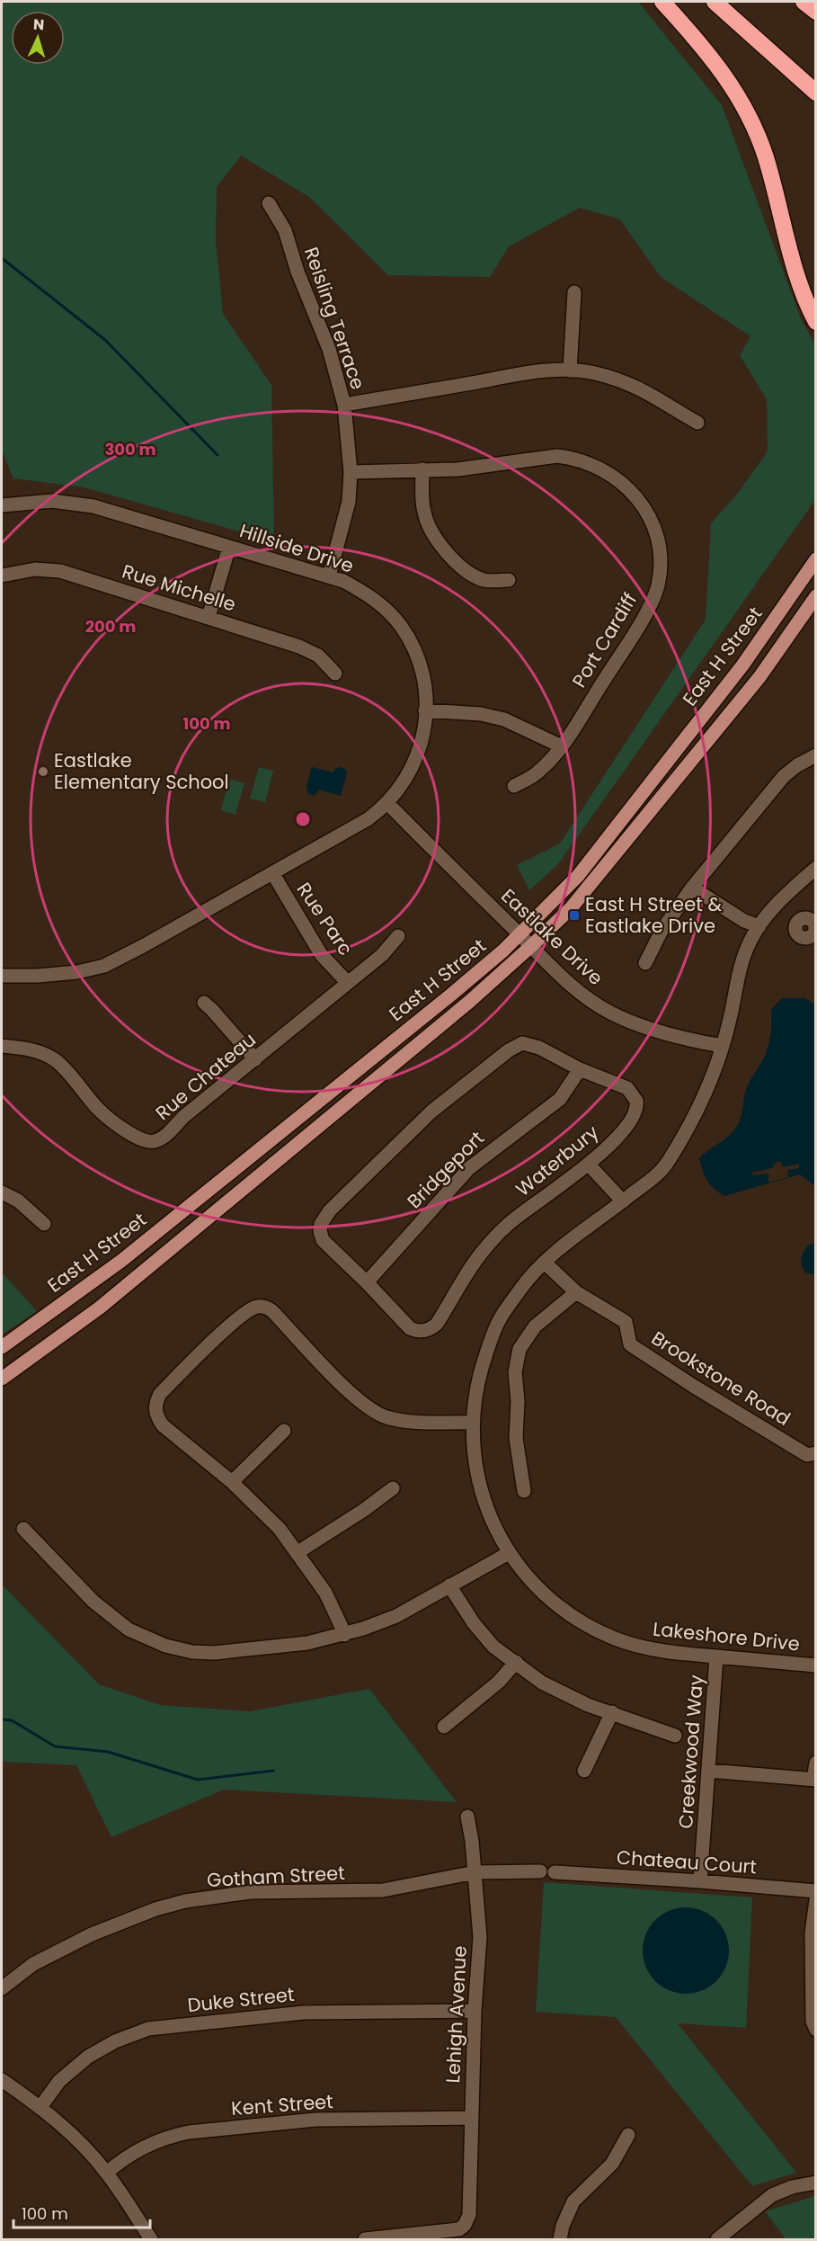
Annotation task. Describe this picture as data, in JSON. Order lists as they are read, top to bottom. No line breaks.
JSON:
{"streets":{"main road":["East H Street"],"street":["Reisling Terrace","Hillside Drive","Rue Michelle","Port Cardiff","Rue Parc","Eastlake Drive","Rue Chateau","Waterbury","Bridgeport","Brookstone Road","Lakeshore Drive","Creekwood Way","Chateau Court","Gotham Street","Duke Street","Lehigh Avenue","Kent Street"]},"crossings":[["Reisling Terrace","Hillside Drive"],["Reisling Terrace","Port Cardiff"],["Hillside Drive","Rue Parc"],["Hillside Drive","Eastlake Drive"],["East H Street","Eastlake Drive"],["Rue Parc","Rue Chateau"],["Eastlake Drive","Lakeshore Drive"],["Waterbury","Bridgeport"],["Brookstone Road","Lakeshore Drive"],["Lakeshore Drive","Creekwood Way"],["Creekwood Way","Chateau Court"],["Gotham Street","Lehigh Avenue"],["Duke Street","Lehigh Avenue"],["Lehigh Avenue","Kent Street"]],"places":{"other":["Eastlake Elementary School"],"transit":["East H Street & Eastlake Drive"]},"scale_bar":"100 m","north":"top","rings":["300 m","200 m","100 m"]}
